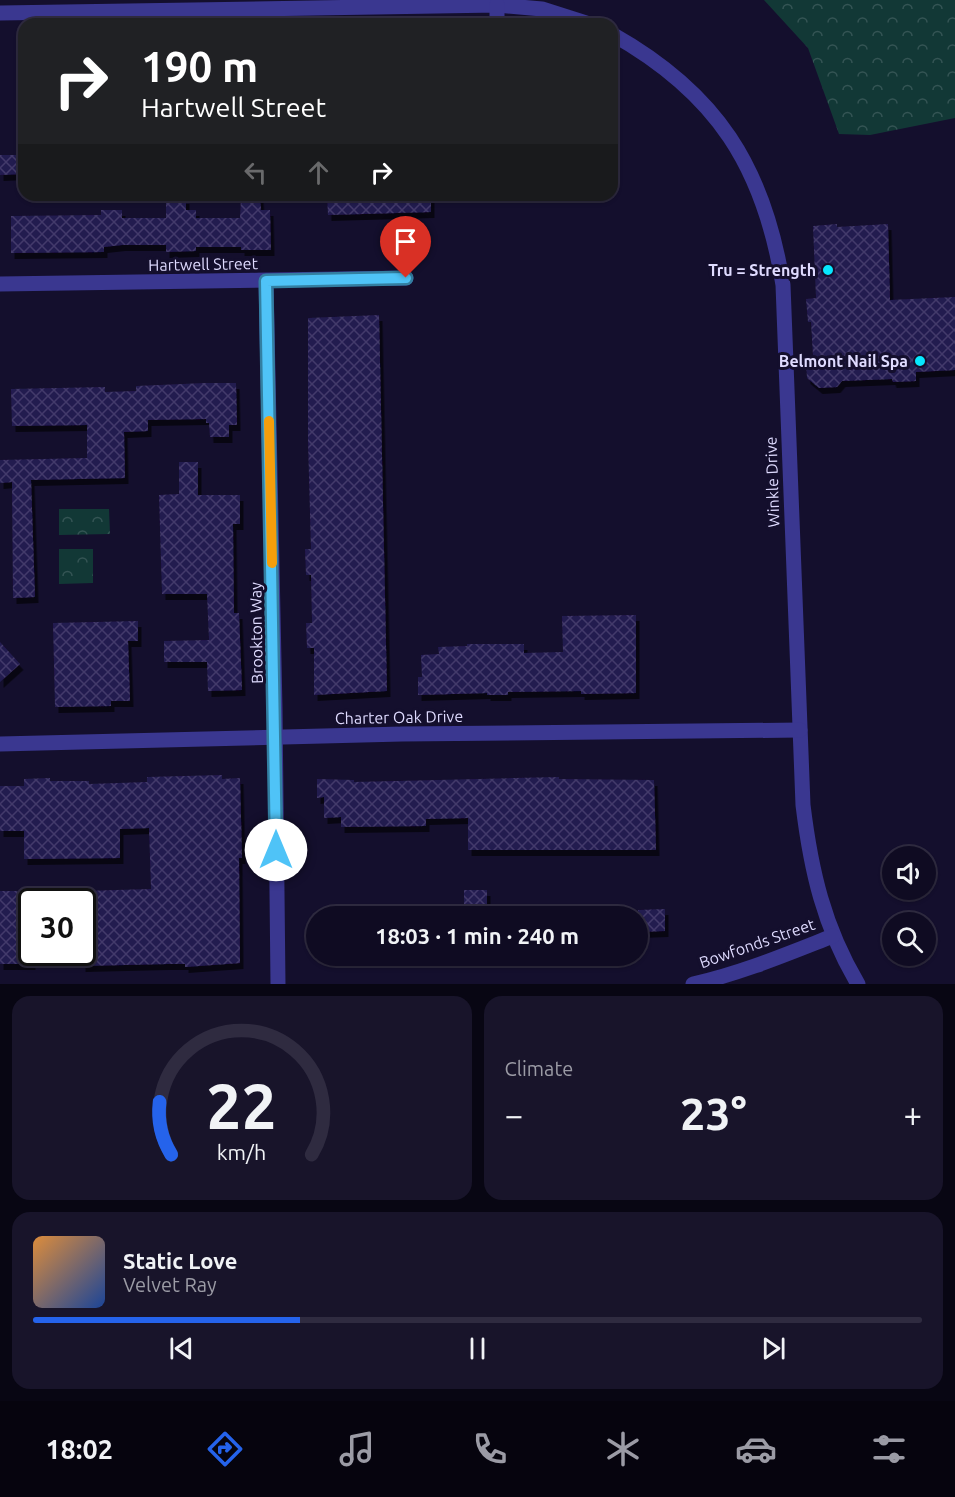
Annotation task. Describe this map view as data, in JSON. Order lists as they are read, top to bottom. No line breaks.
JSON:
{"streets":{"street":["Hartwell Street","Winkle Drive","Brookton Way","Charter Oak Drive","Bowfonds Street"]},"crossings":[["Hartwell Street","Brookton Way"],["Winkle Drive","Charter Oak Drive"],["Winkle Drive","Bowfonds Street"],["Brookton Way","Charter Oak Drive"]],"places":["Tru = Strength","Belmont Nail Spa"],"page":{"turn":["190 m","Hartwell Street"],"limit":"30","trip":"18:03 · 1 min · 240 m","tile":"Climate","heat":["−","23°","+"],"song":["Static Love","Velvet Ray"],"tabs":"18:02","gauge":["22","km/h"]}}
